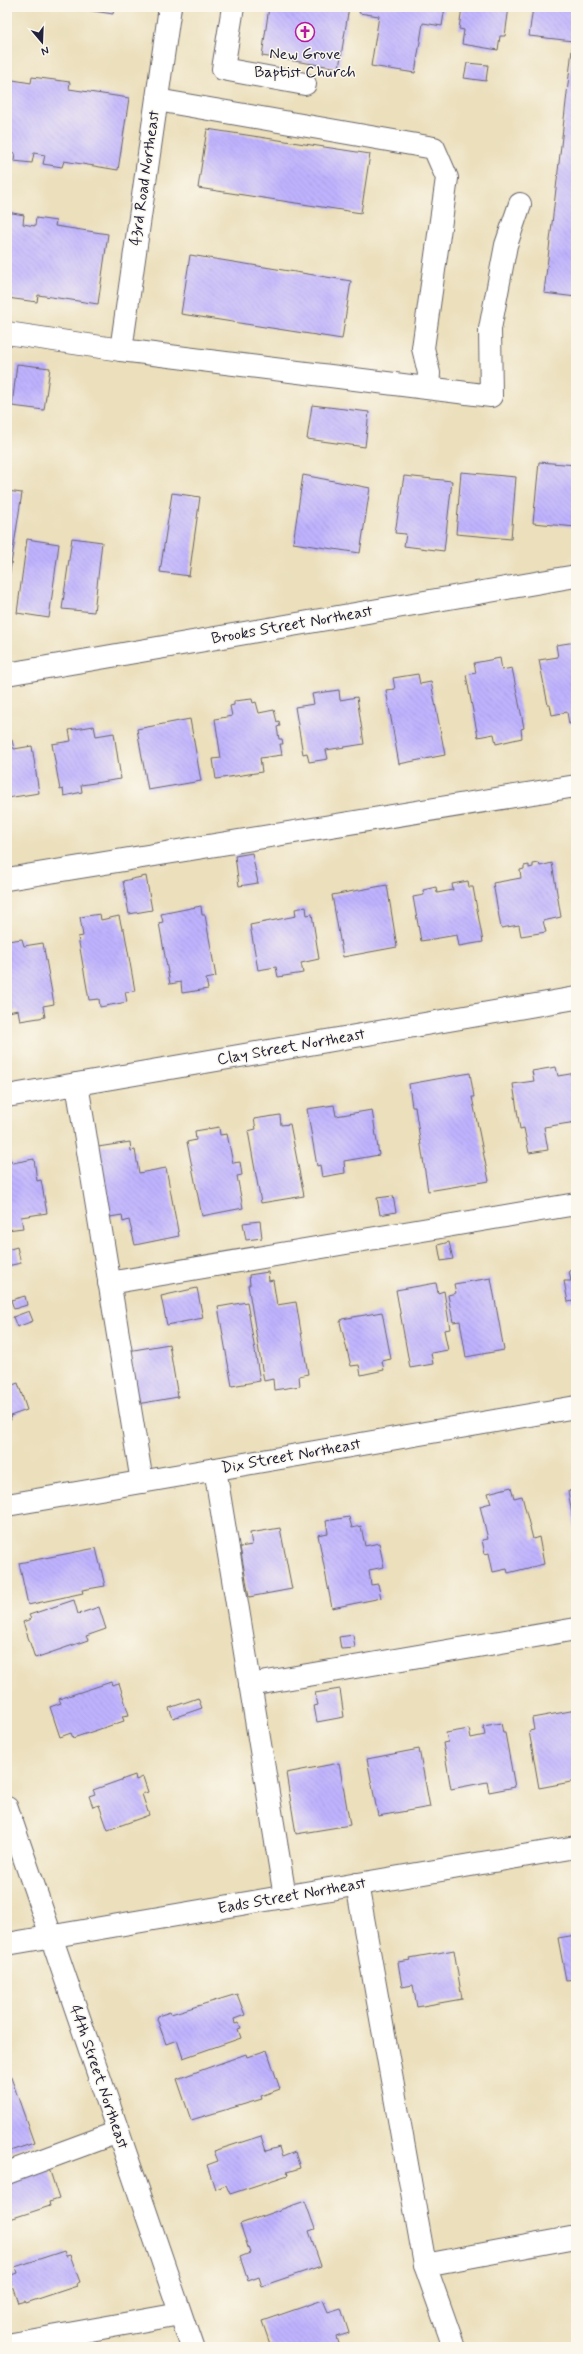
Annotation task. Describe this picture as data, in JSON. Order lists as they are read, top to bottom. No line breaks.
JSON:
{"streets":{"street":["43rd Road Northeast","Brooks Street Northeast","Clay Street Northeast","Dix Street Northeast","Eads Street Northeast","44th Street Northeast"]},"crossings":[["Eads Street Northeast","44th Street Northeast"]],"places":{"church":["New Grove Baptist Church"]},"north":"bottom"}
